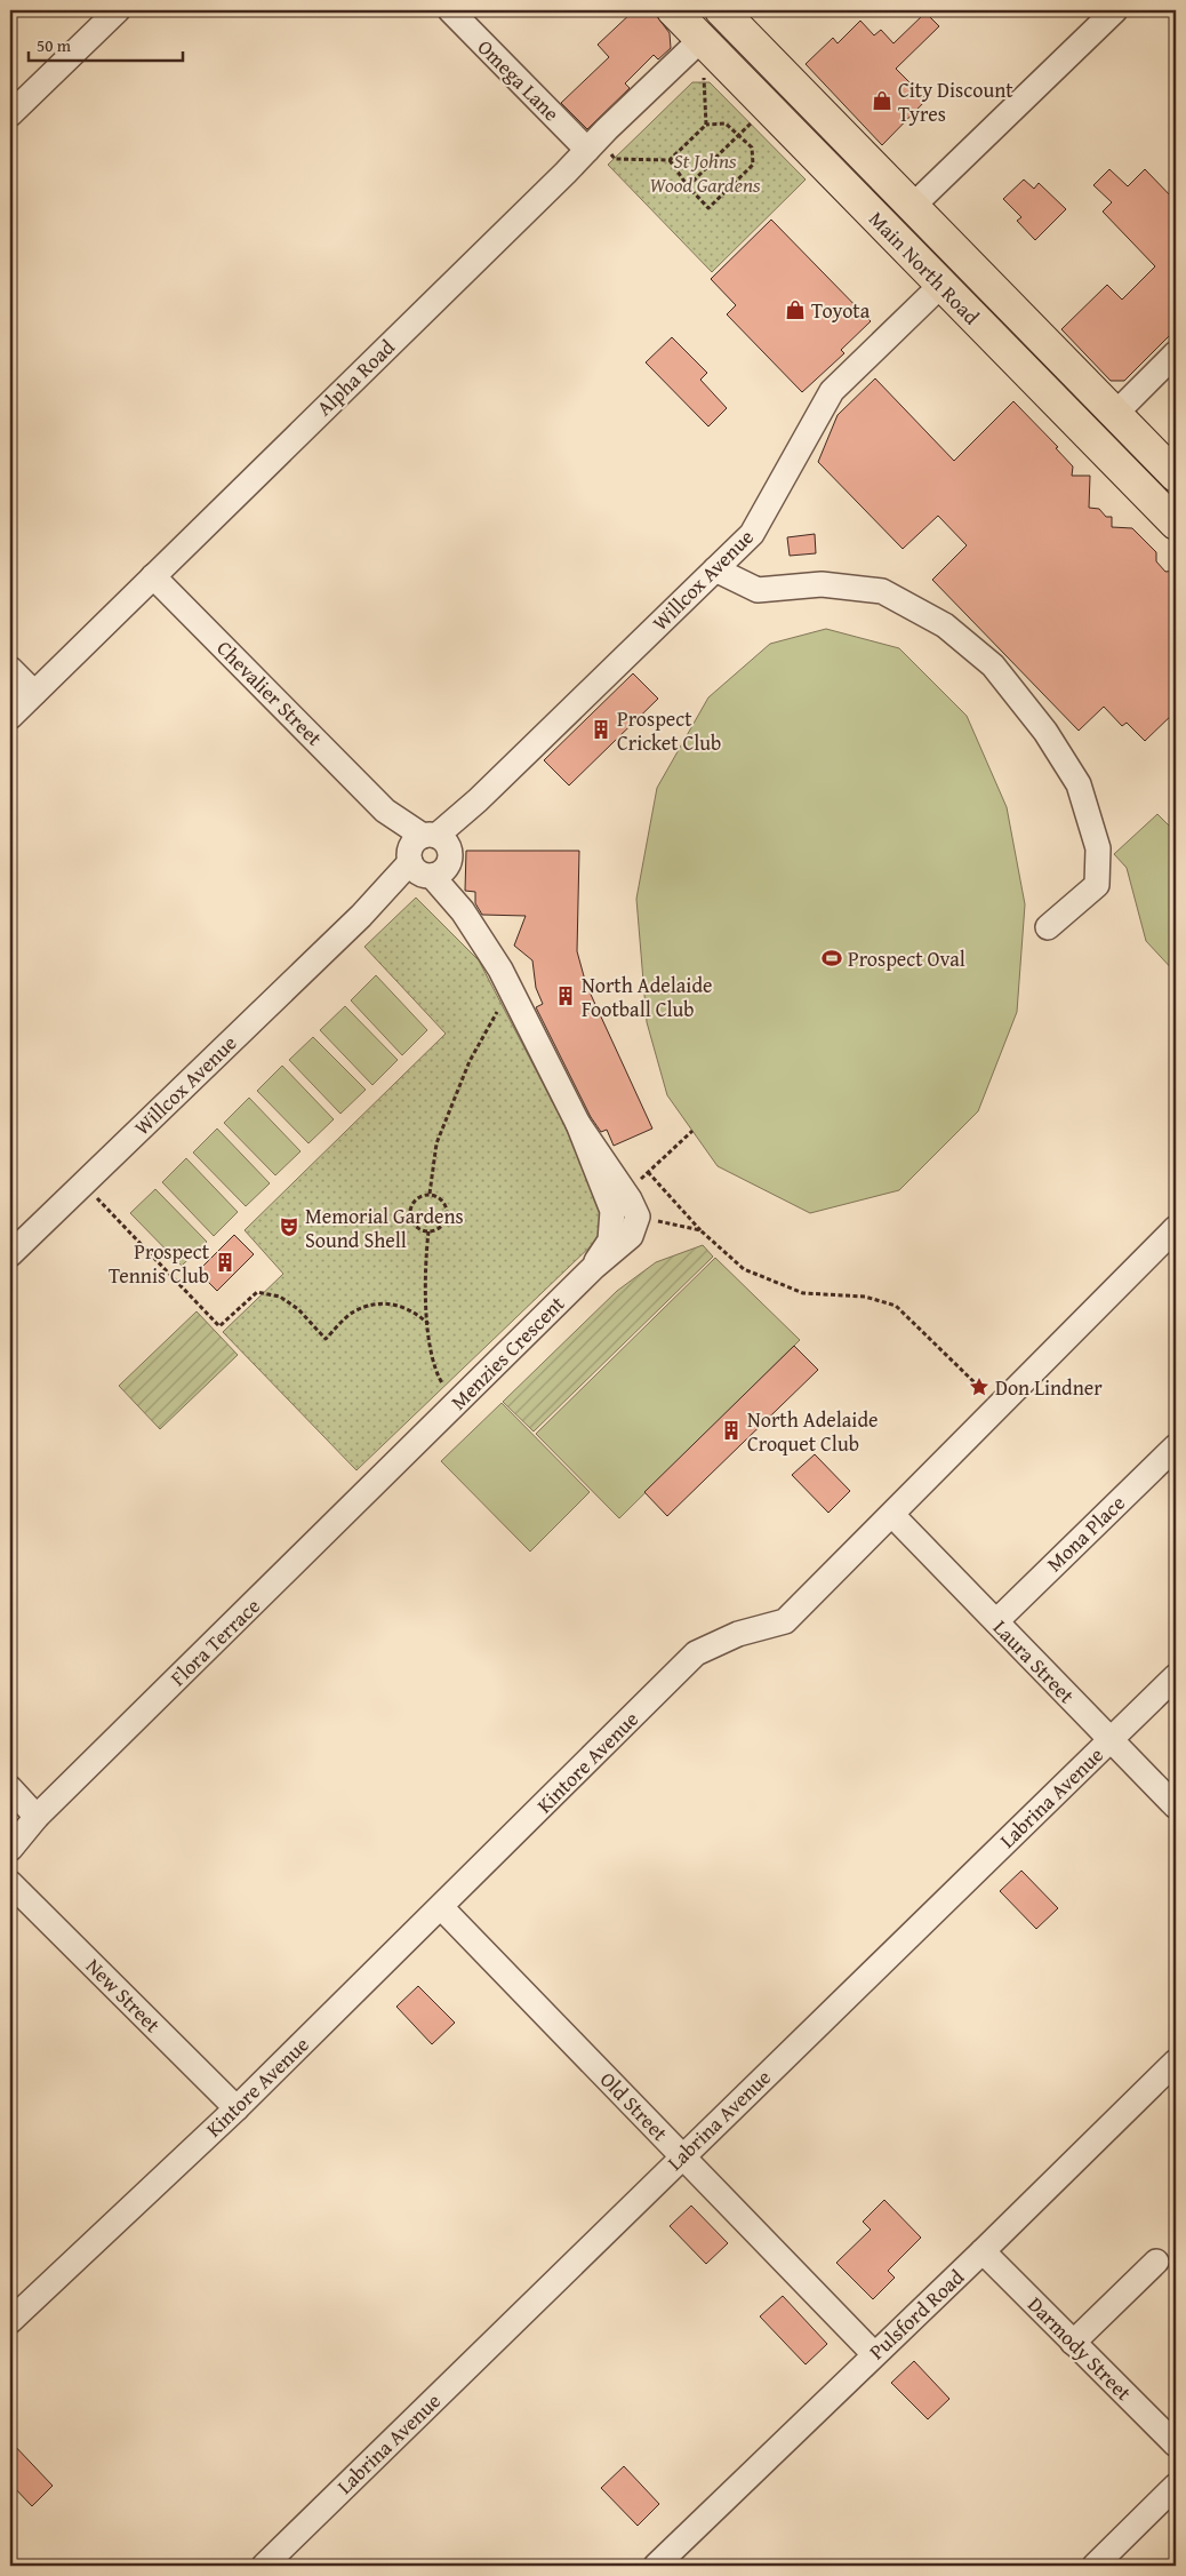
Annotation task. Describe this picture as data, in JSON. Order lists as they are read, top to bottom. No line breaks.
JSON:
{"streets":{"highway":["Main North Road"],"street":["Omega Lane","Alpha Road","Willcox Avenue","Chevalier Street","Menzies Crescent","Mona Place","Flora Terrace","Laura Street","Kintore Avenue","Labrina Avenue","New Street","Old Street","Pulsford Road","Darmody Street"]},"crossings":[["Omega Lane","Alpha Road"],["Main North Road","Alpha Road"],["Main North Road","Willcox Avenue"],["Alpha Road","Chevalier Street"],["Willcox Avenue","Chevalier Street"],["Willcox Avenue","Menzies Crescent"],["Chevalier Street","Menzies Crescent"],["Menzies Crescent","Flora Terrace"],["Mona Place","Laura Street"],["Laura Street","Kintore Avenue"],["Laura Street","Labrina Avenue"],["Kintore Avenue","New Street"],["Kintore Avenue","Old Street"],["Labrina Avenue","Old Street"],["Old Street","Pulsford Road"],["Pulsford Road","Darmody Street"]],"parks":["St Johns Wood Gardens"],"places":{"shop":["City Discount Tyres","Toyota"],"building":["Prospect Cricket Club","North Adelaide Football Club","Prospect Tennis Club","North Adelaide Croquet Club"],"sports":["Prospect Oval"],"theatre":["Memorial Gardens Sound Shell"],"place":["Don Lindner"]},"scale_bar":"50 m"}
